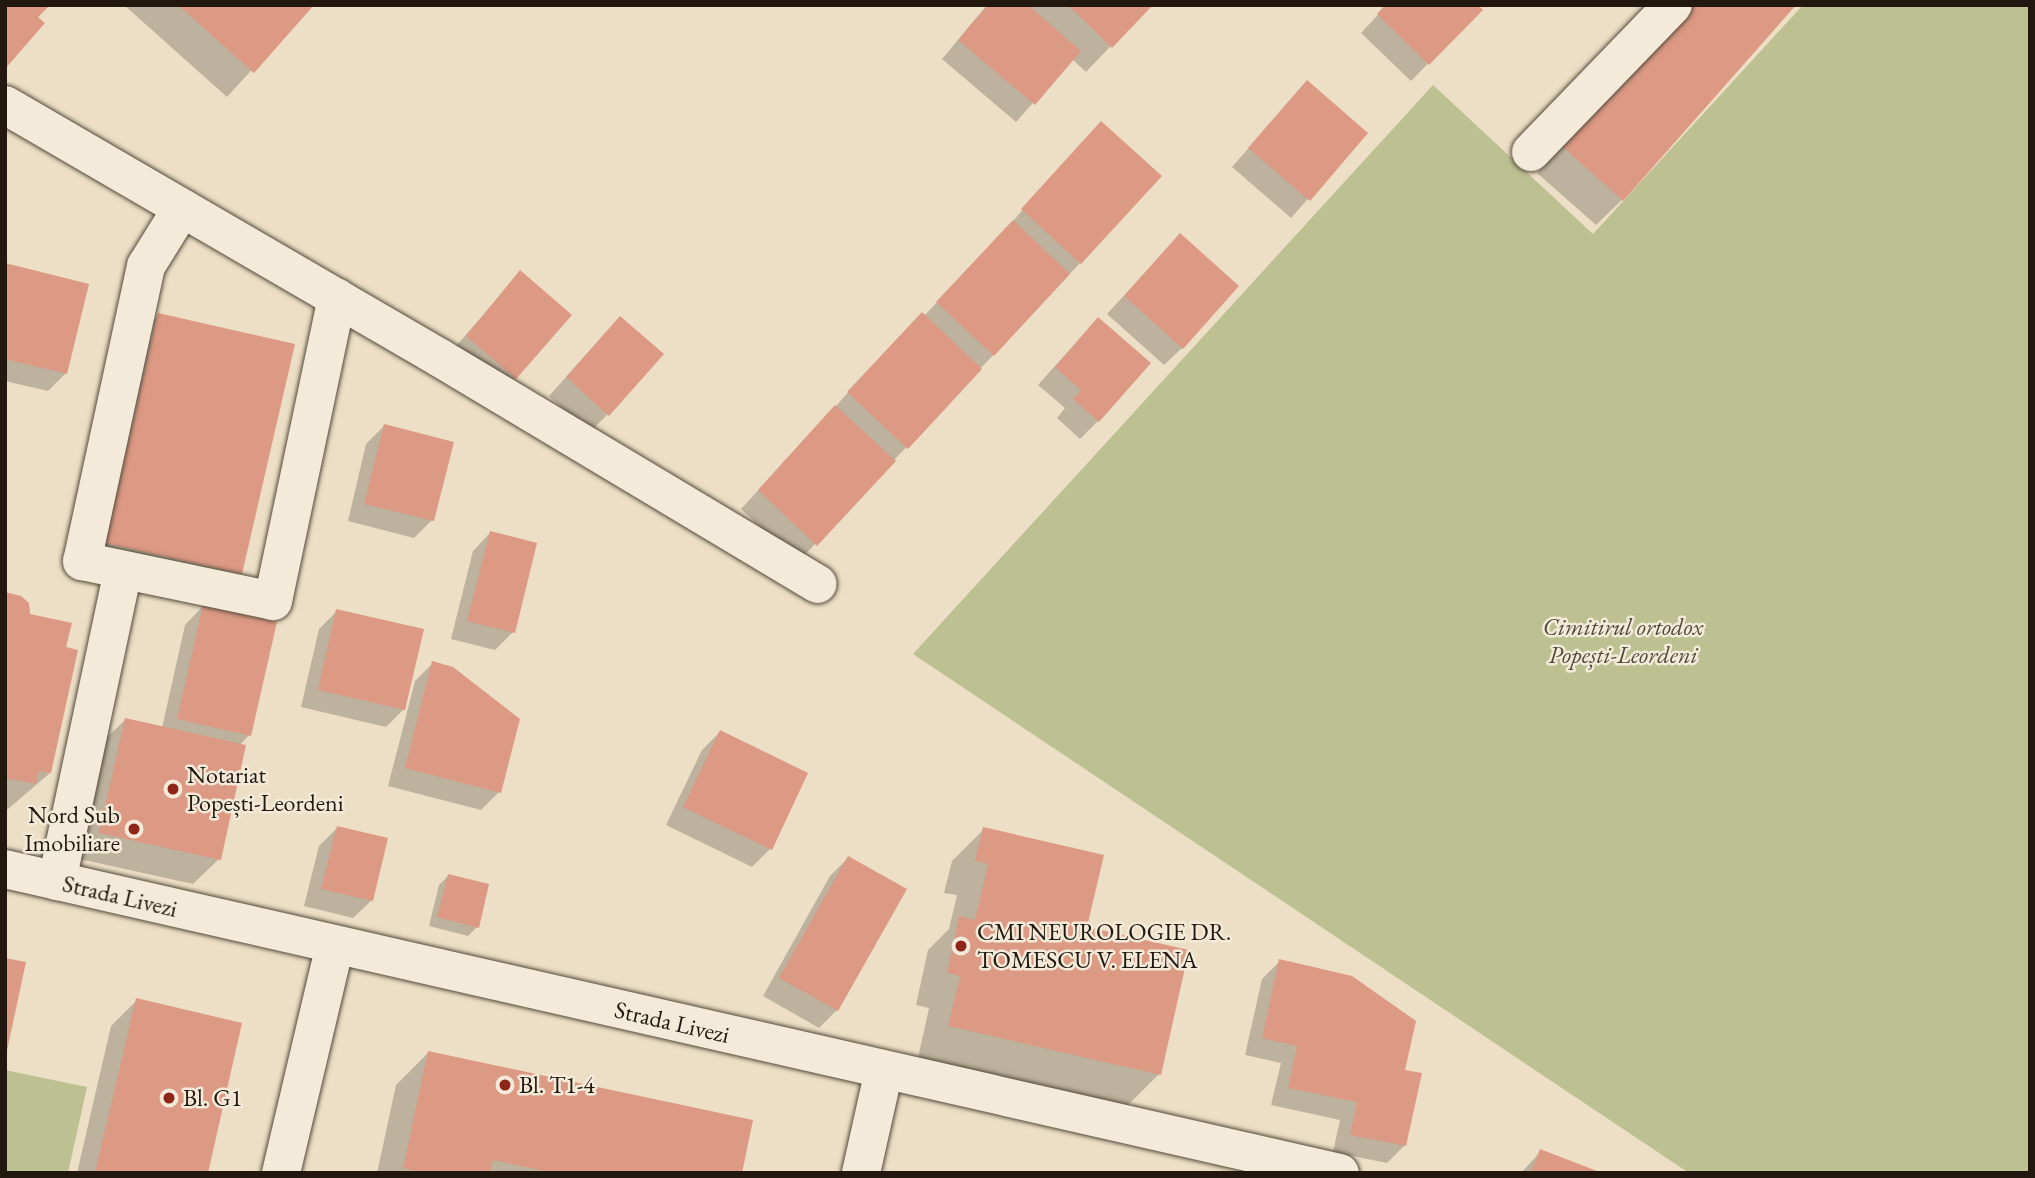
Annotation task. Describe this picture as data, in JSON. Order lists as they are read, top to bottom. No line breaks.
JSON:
{"streets":{"street":["Strada Livezi"]},"parks":["Cimitirul ortodox Popești-Leordeni"],"places":["Notariat Popești-Leordeni","Nord Sub Imobiliare","CMI NEUROLOGIE DR. TOMESCU V. ELENA","Bl. T1-4","Bl. G1"]}
